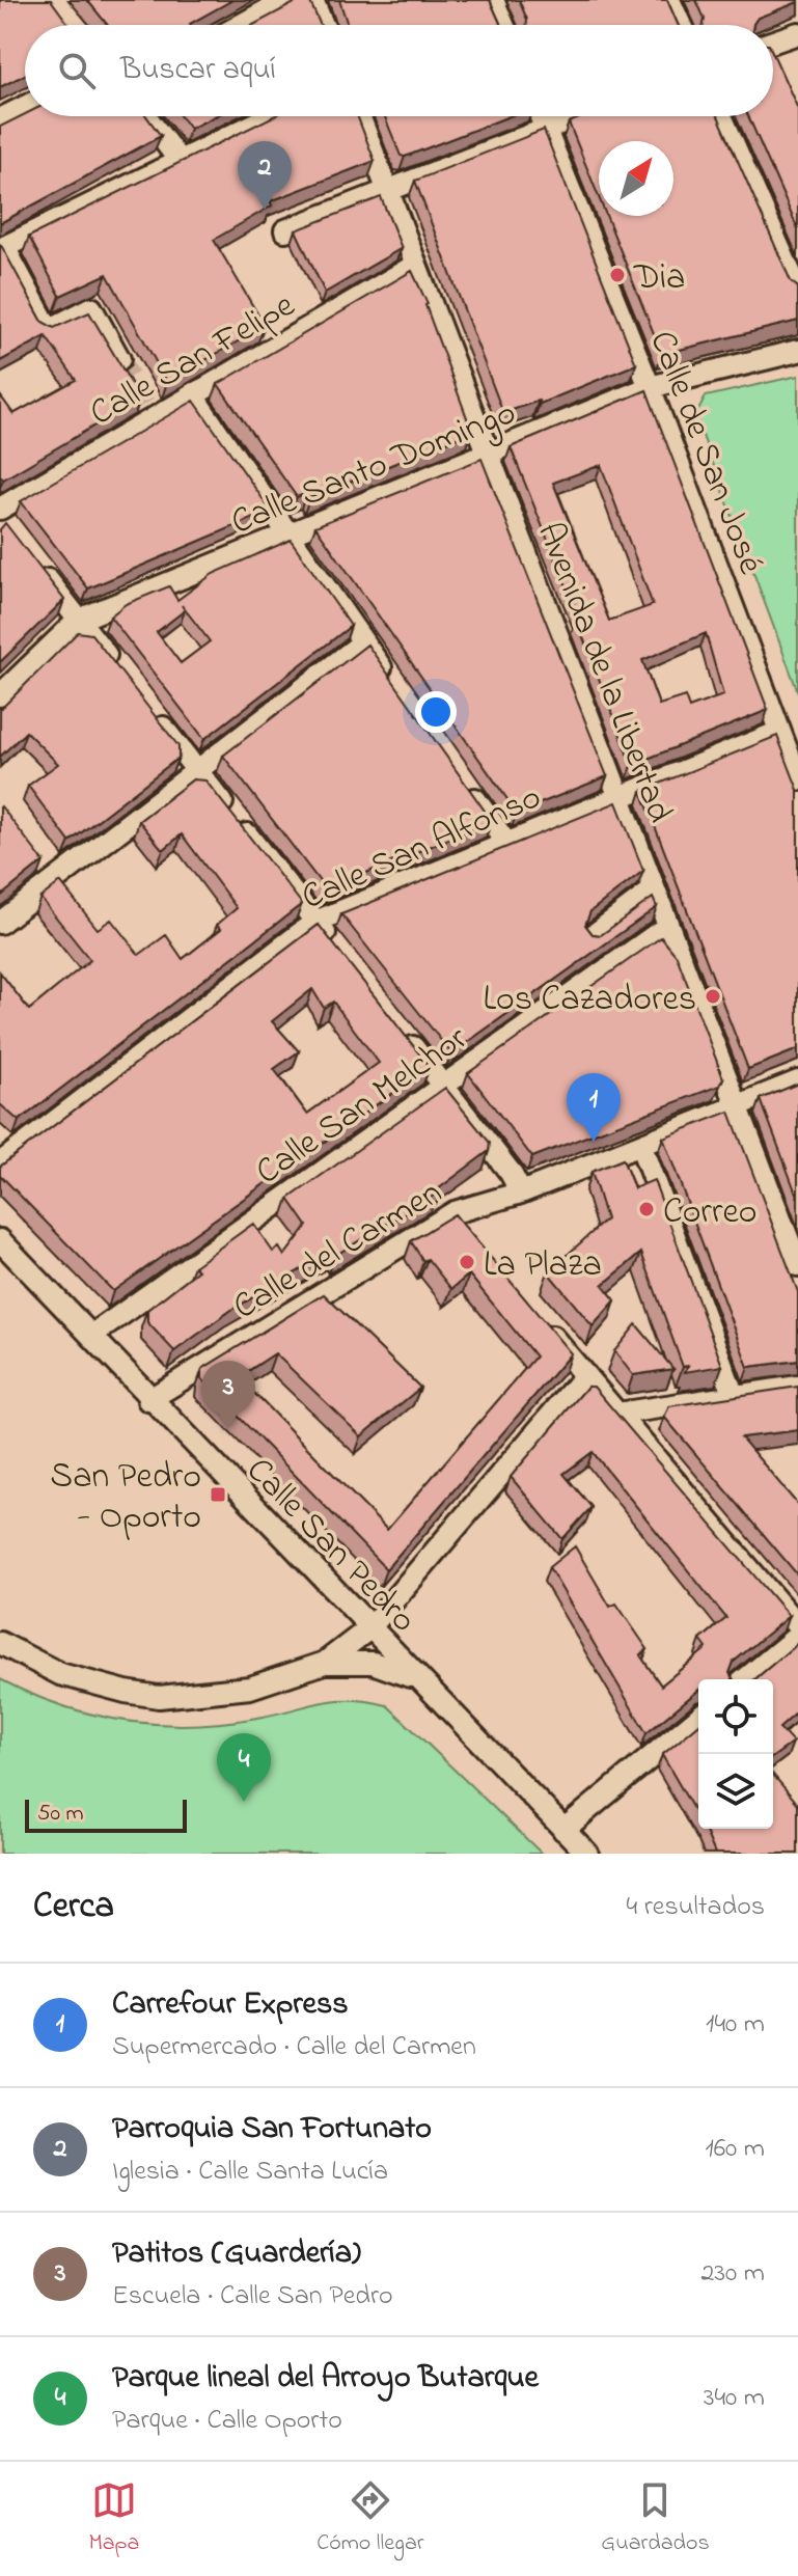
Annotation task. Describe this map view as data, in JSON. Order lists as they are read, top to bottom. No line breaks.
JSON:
{"streets":{"street":["Calle San Felipe","Calle de San José","Calle Santo Domingo","Avenida de la Libertad","Calle San Alfonso","Calle San Melchor","Calle del Carmen","Calle San Pedro"]},"crossings":[["Calle San Felipe","Avenida de la Libertad"],["Calle de San José","Calle Santo Domingo"],["Calle de San José","Calle San Alfonso"],["Calle Santo Domingo","Avenida de la Libertad"],["Avenida de la Libertad","Calle San Alfonso"],["Avenida de la Libertad","Calle San Melchor"],["Avenida de la Libertad","Calle del Carmen"],["Calle San Melchor","Calle San Pedro"],["Calle del Carmen","Calle San Pedro"]],"places":{"other":["Dia","Los Cazadores","Correo","La Plaza"],"transit":["San Pedro - Oporto"]},"scale_bar":"50 m","north":"top right","page":{"search":"Buscar aquí","pins":["2","1","3","4"],"scale":"50 m","heading":["Cerca","4 resultados"],"list":[{"mark":"1","name":"Carrefour Express","note":"Supermercado · Calle del Carmen","value":"140 m"},{"mark":"2","name":"Parroquia San Fortunato","note":"Iglesia · Calle Santa Lucía","value":"160 m"},{"mark":"3","name":"Patitos (Guardería)","note":"Escuela · Calle San Pedro","value":"230 m"},{"mark":"4","name":"Parque lineal del Arroyo Butarque","note":"Parque · Calle Oporto","value":"340 m"}],"nav":["Mapa","Cómo llegar","Guardados"]}}
